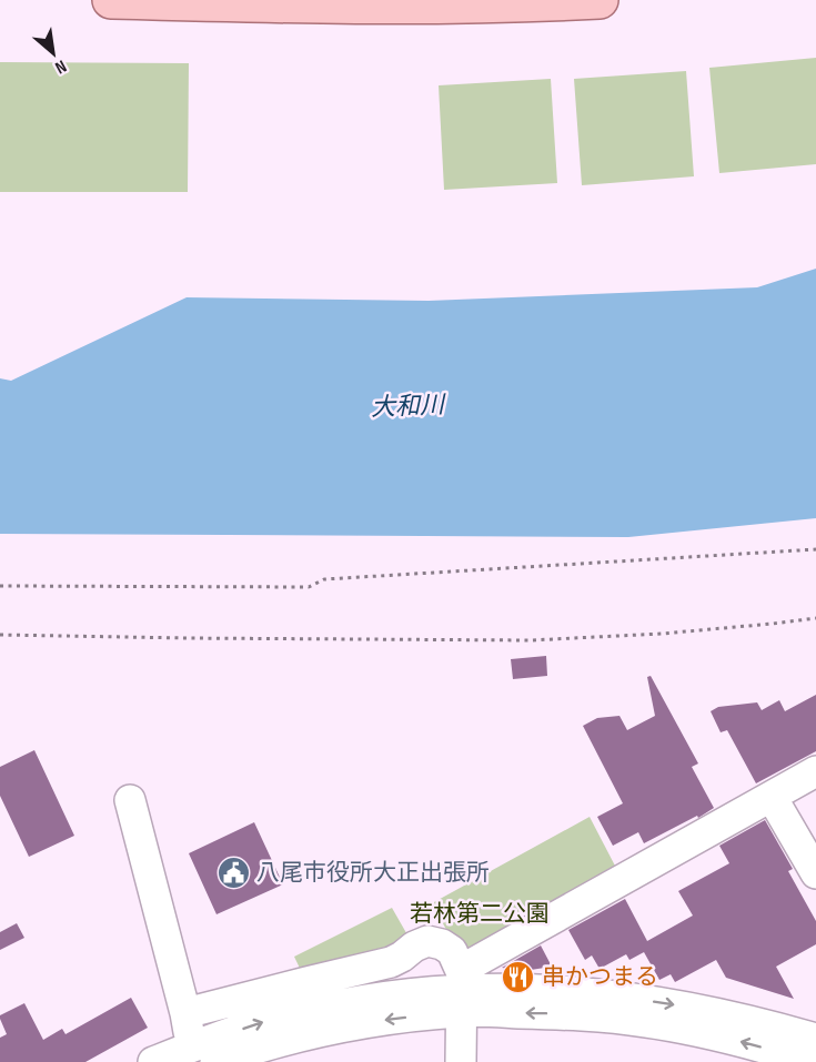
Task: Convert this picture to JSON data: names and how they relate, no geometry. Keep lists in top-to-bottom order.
{
  "water": ["大和川"],
  "parks": ["若林第二公園"],
  "places": {
    "public building": ["八尾市役所大正出張所"],
    "restaurant": ["串かつまる"]
  },
  "north": "bottom right"
}
